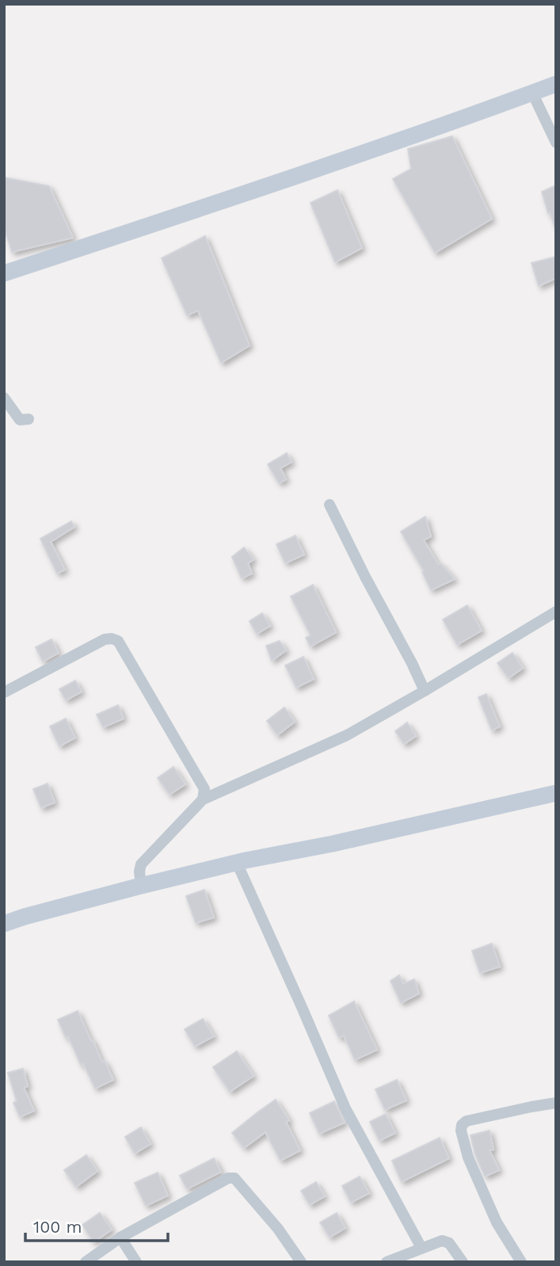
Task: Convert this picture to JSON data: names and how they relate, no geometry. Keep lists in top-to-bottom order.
{
  "scale_bar": "100 m"
}
